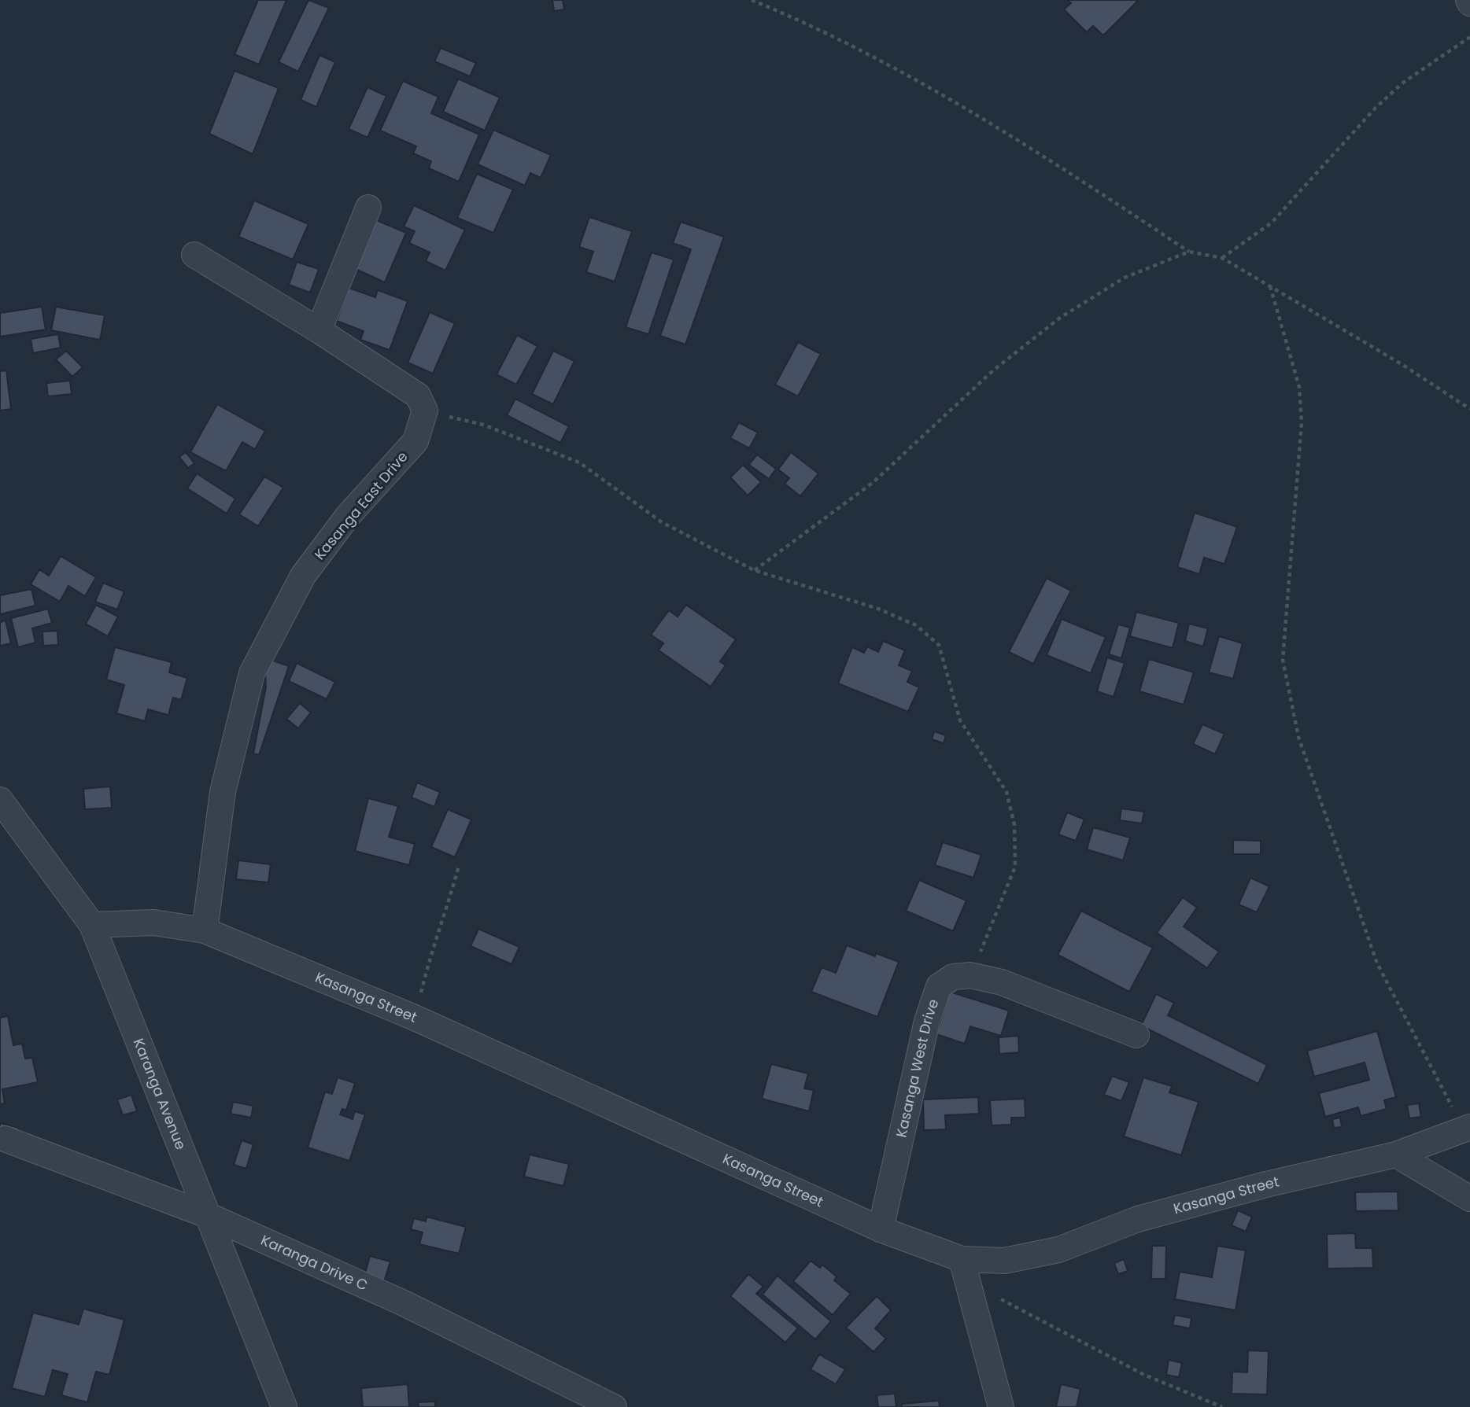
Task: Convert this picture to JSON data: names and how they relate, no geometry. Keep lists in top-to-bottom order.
{
  "streets": {
    "street": [
      "Kasanga East Drive",
      "Kasanga Street",
      "Kasanga West Drive",
      "Karanga Avenue",
      "Karanga Drive C"
    ]
  },
  "crossings": [
    ["Kasanga East Drive", "Kasanga Street"],
    ["Kasanga Street", "Kasanga West Drive"],
    ["Kasanga Street", "Karanga Avenue"],
    ["Karanga Avenue", "Karanga Drive C"]
  ]
}
